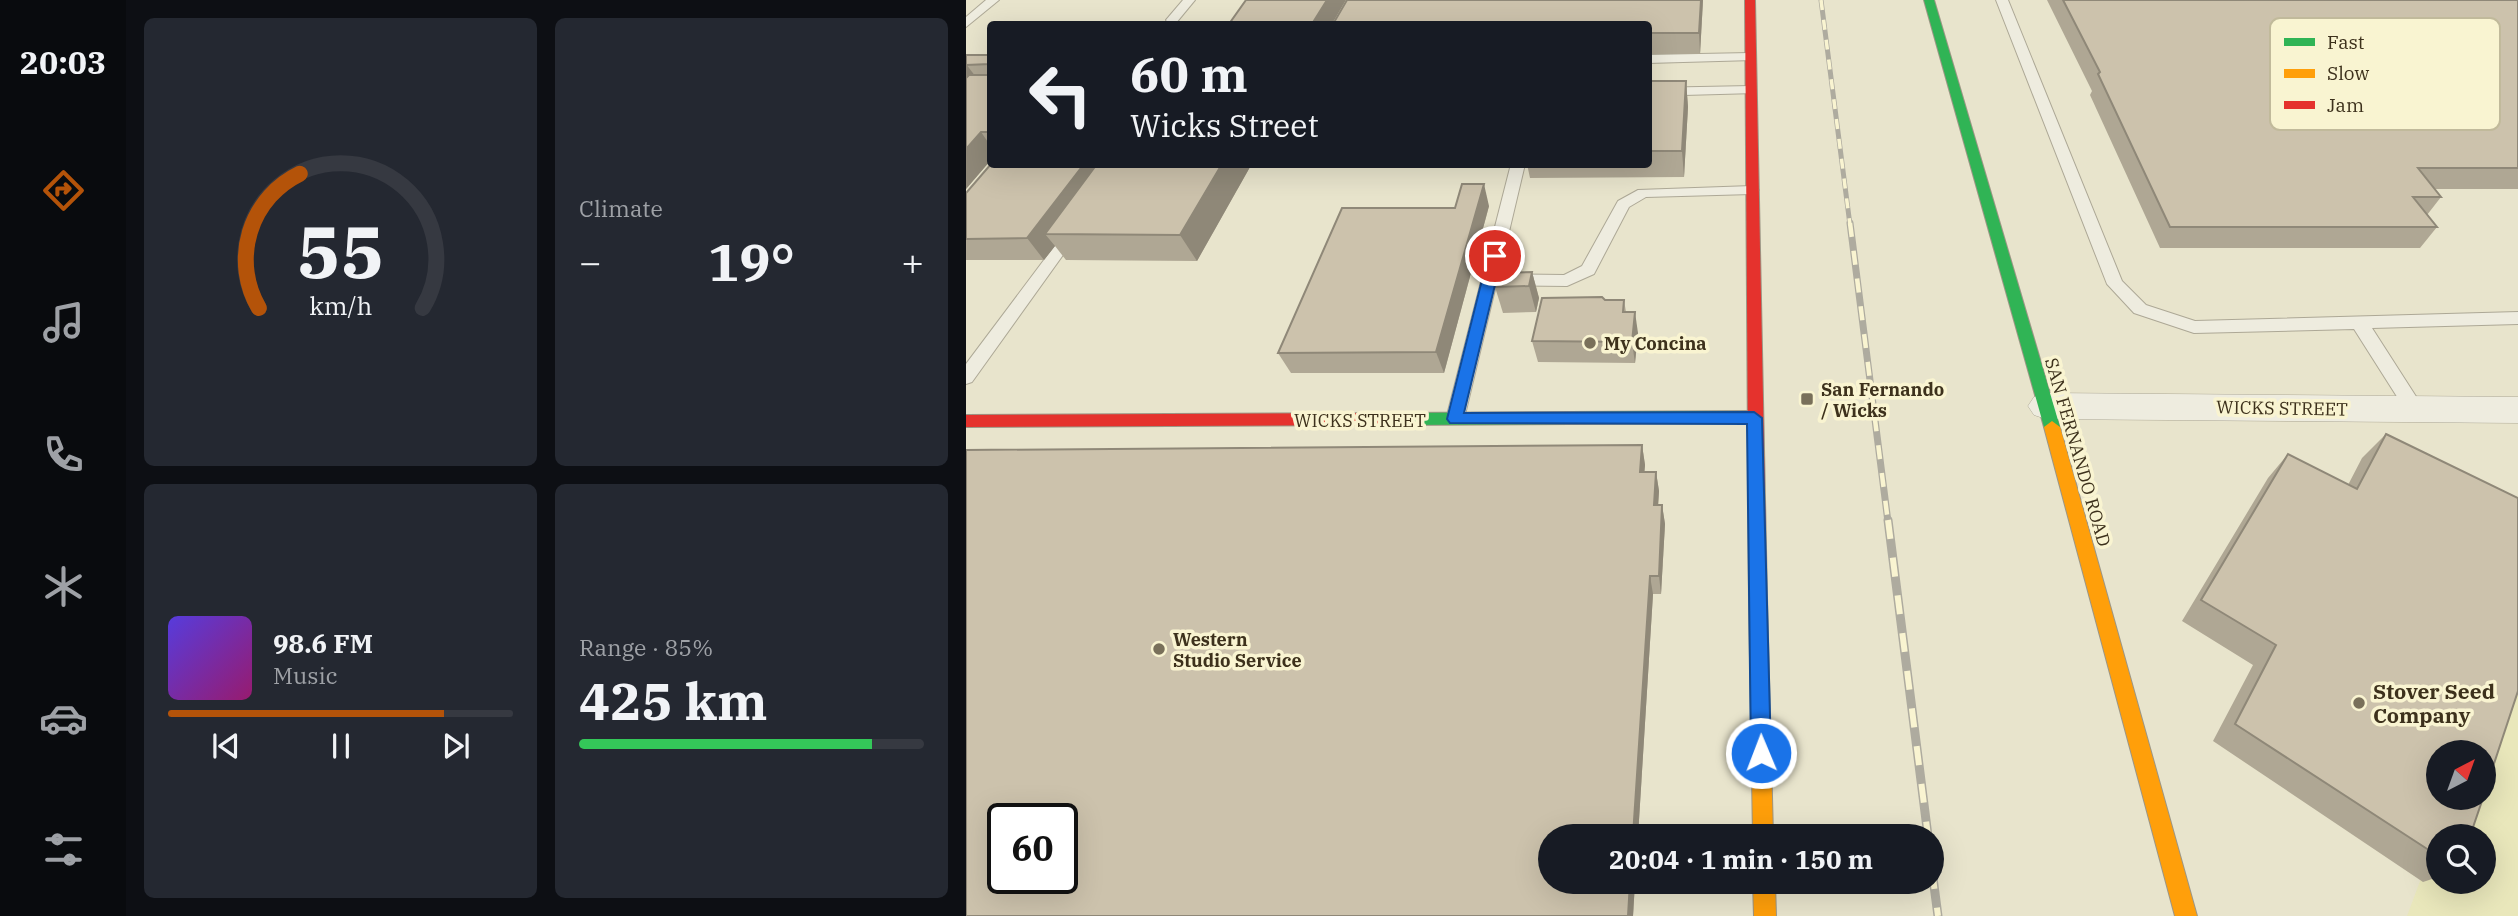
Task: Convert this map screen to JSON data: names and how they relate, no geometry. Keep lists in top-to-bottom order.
{
  "streets": {
    "street": ["WICKS STREET", "SAN FERNANDO ROAD"]
  },
  "crossings": [
    ["WICKS STREET", "SAN FERNANDO ROAD"]
  ],
  "places": {
    "other": ["My Concina", "Western Studio Service", "Stover Seed Company"],
    "transit": ["San Fernando / Wicks"]
  },
  "legend": ["Fast", "Slow", "Jam"],
  "north": "top right",
  "page": {
    "tabs": "20:03",
    "tile": [
      "Climate",
      ["Range · 85%", "425 km"]
    ],
    "turn": ["60 m", "Wicks Street"],
    "heat": ["−", "19°", "+"],
    "song": ["98.6 FM", "Music"],
    "limit": "60",
    "trip": "20:04 · 1 min · 150 m",
    "gauge": ["55", "km/h"]
  }
}
